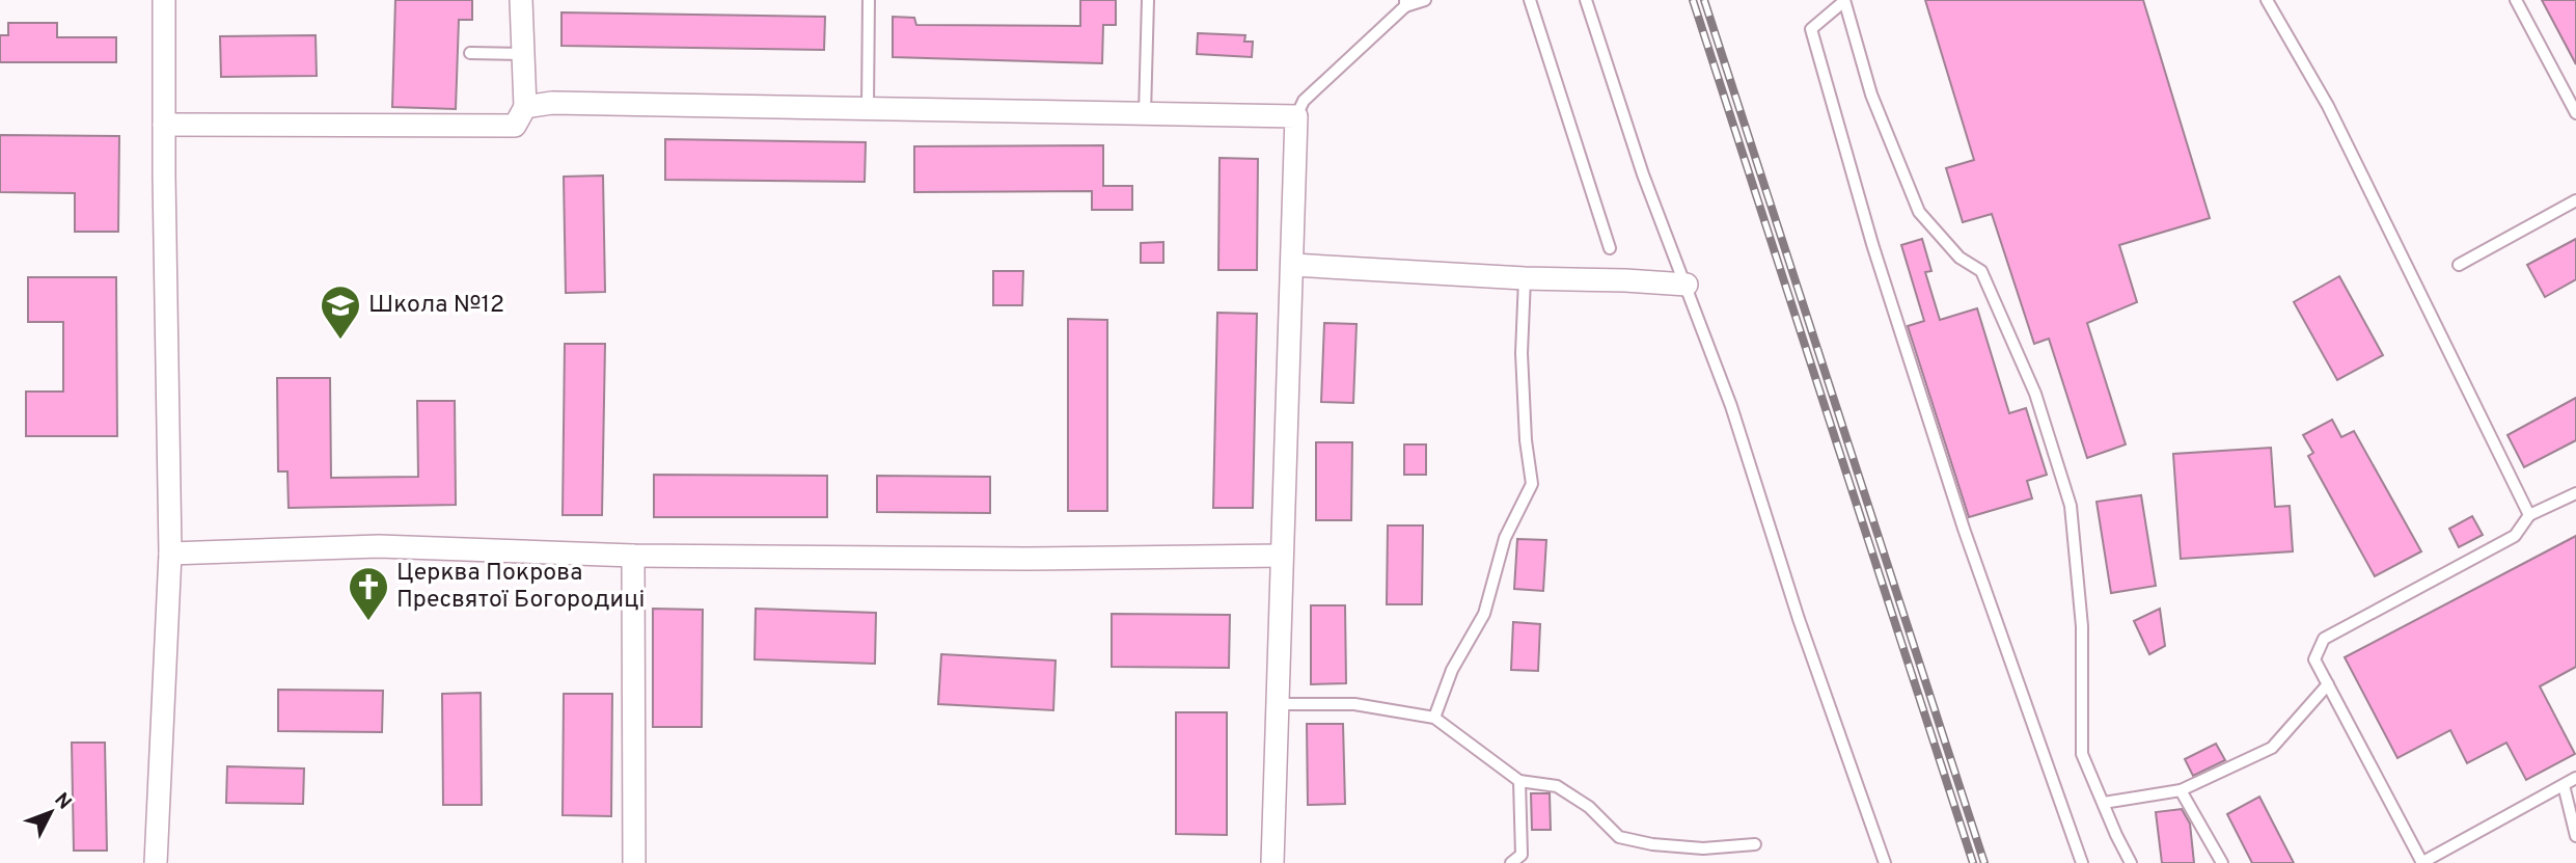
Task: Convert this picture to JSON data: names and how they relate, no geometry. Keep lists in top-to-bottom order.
{
  "places": {
    "school or university": ["Школа №12"],
    "church": ["Церква Покрова Пресвятої Богородиці"]
  },
  "north": "top right"
}
